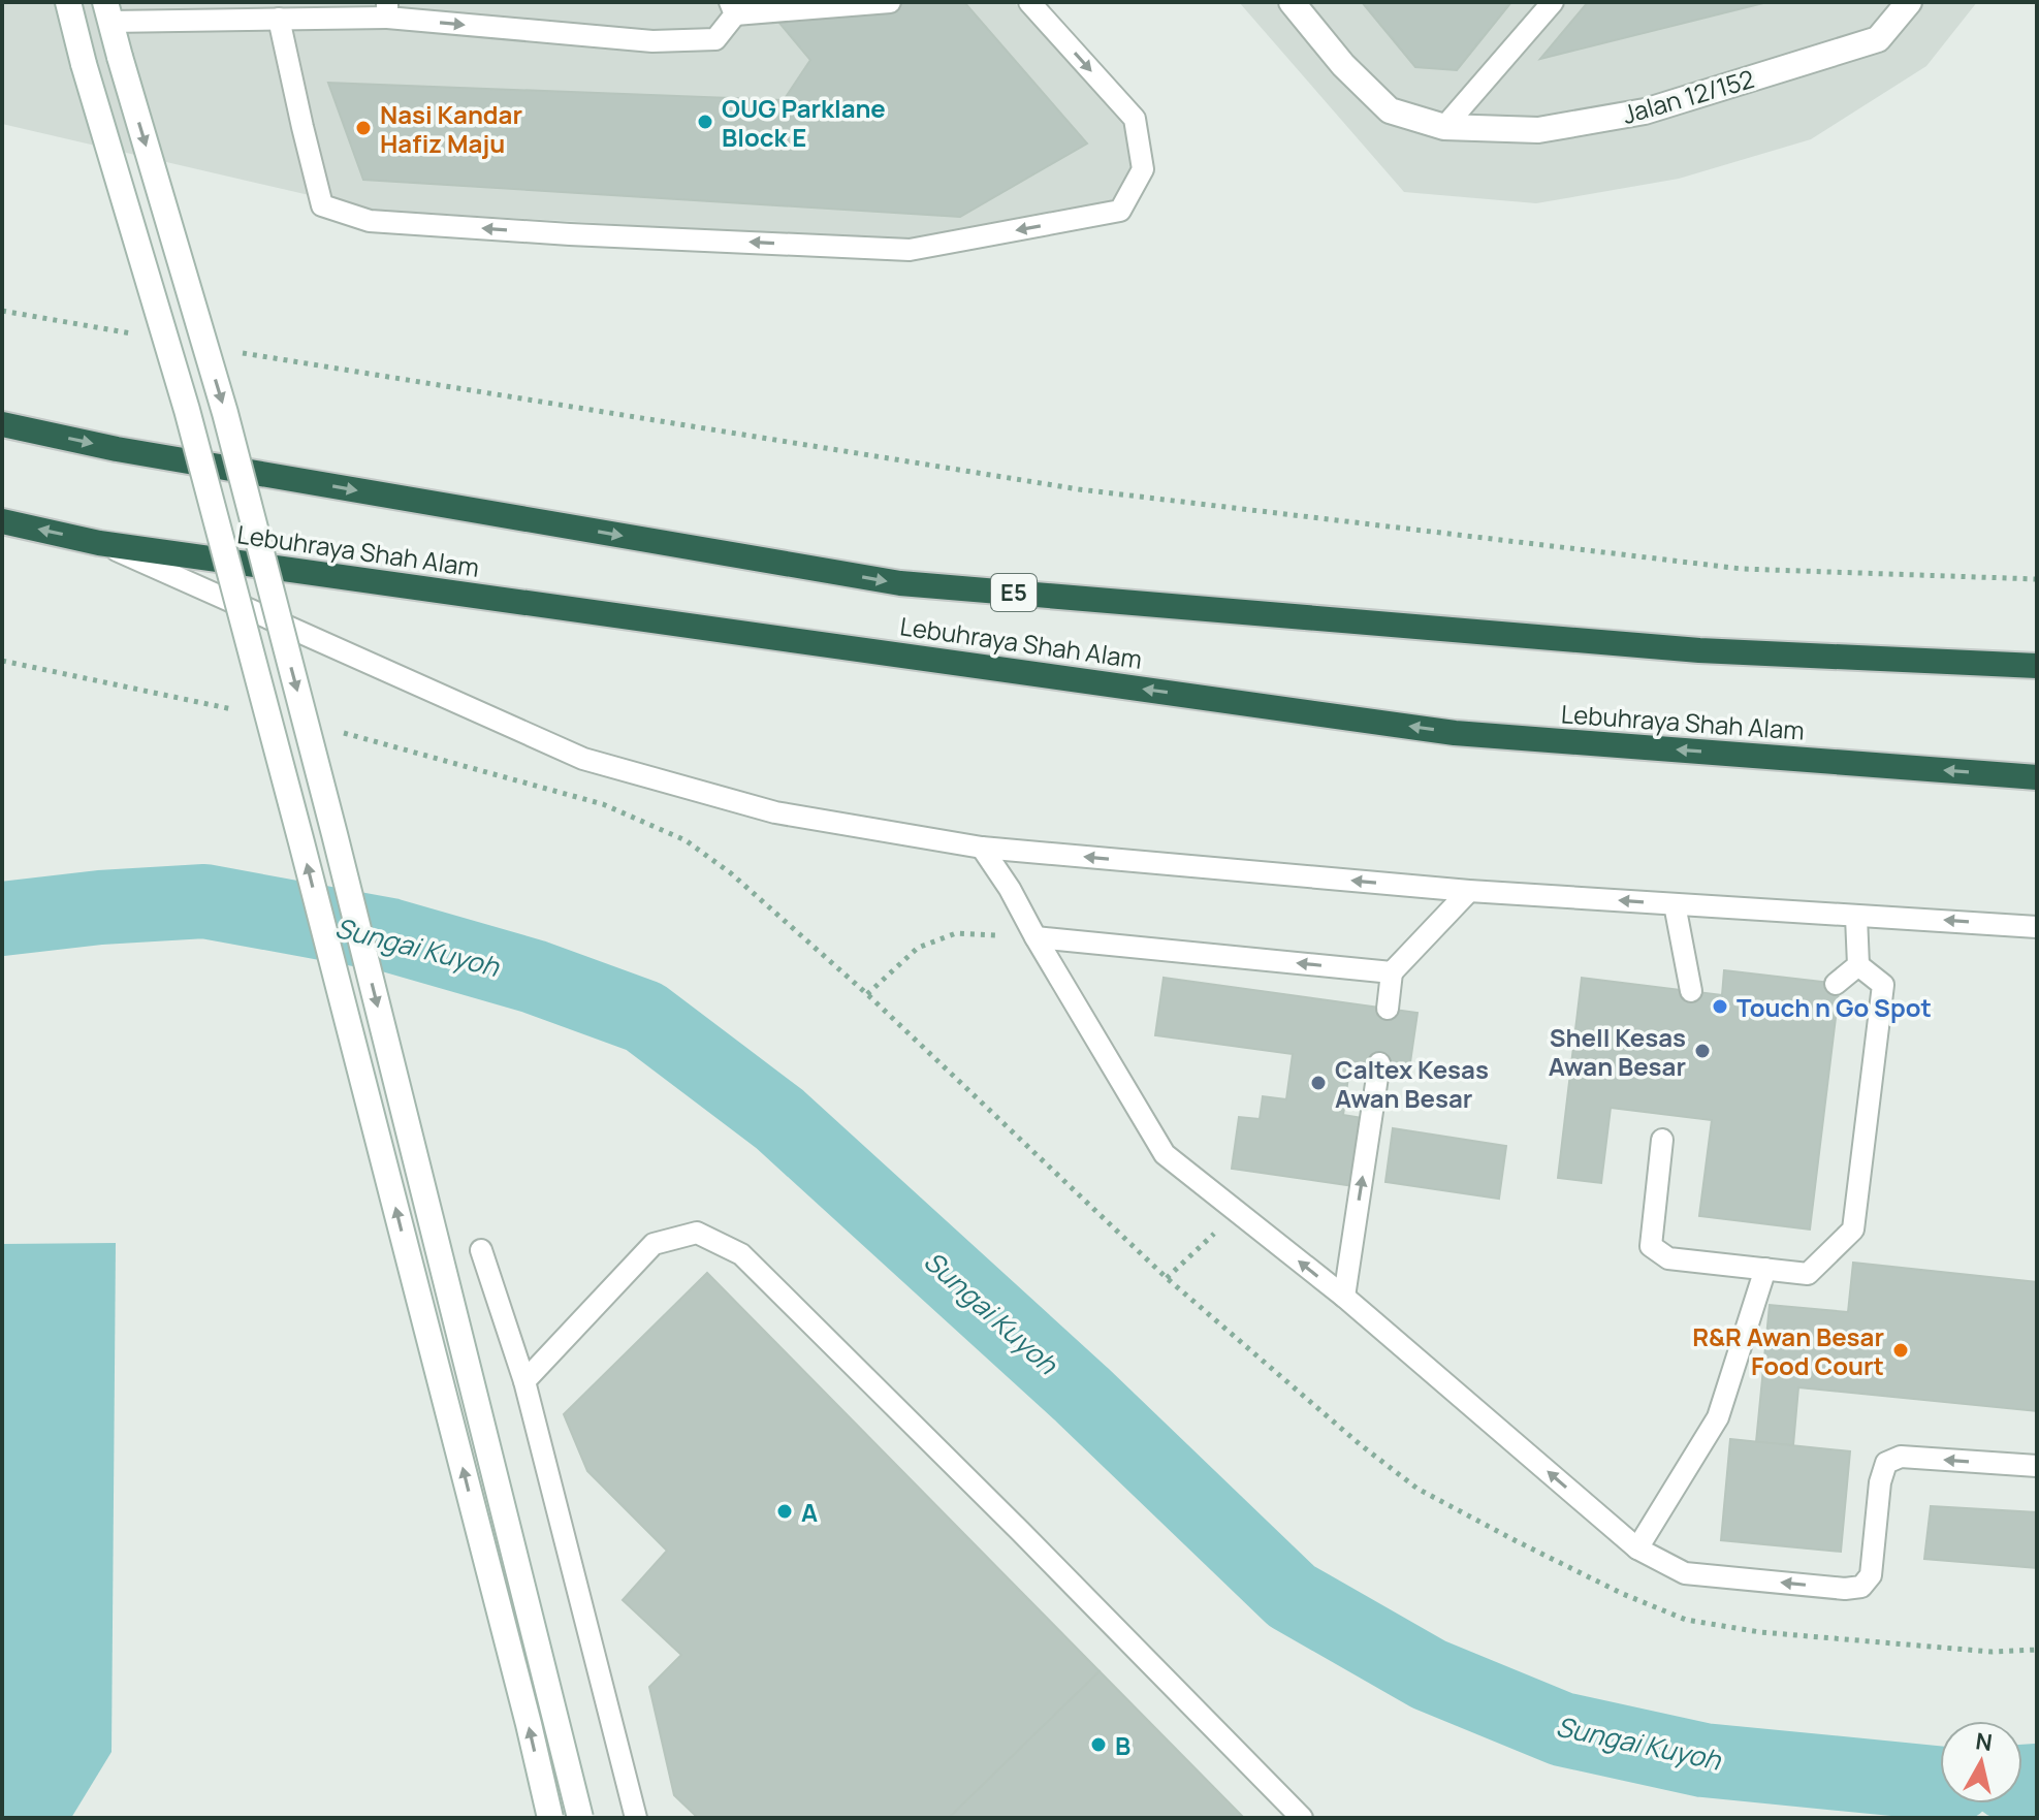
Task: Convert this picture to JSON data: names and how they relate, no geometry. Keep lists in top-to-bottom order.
{
  "streets": {
    "highway": ["Lebuhraya Shah Alam", "E5"],
    "street": ["Jalan 12/152"]
  },
  "water": ["Sungai Kuyoh"],
  "places": [
    "OUG Parklane Block E",
    "Nasi Kandar Hafiz Maju",
    "Touch n Go Spot",
    "Shell Kesas Awan Besar",
    "Caltex Kesas Awan Besar",
    "R&R Awan Besar Food Court",
    "A",
    "B"
  ],
  "north": "top"
}
